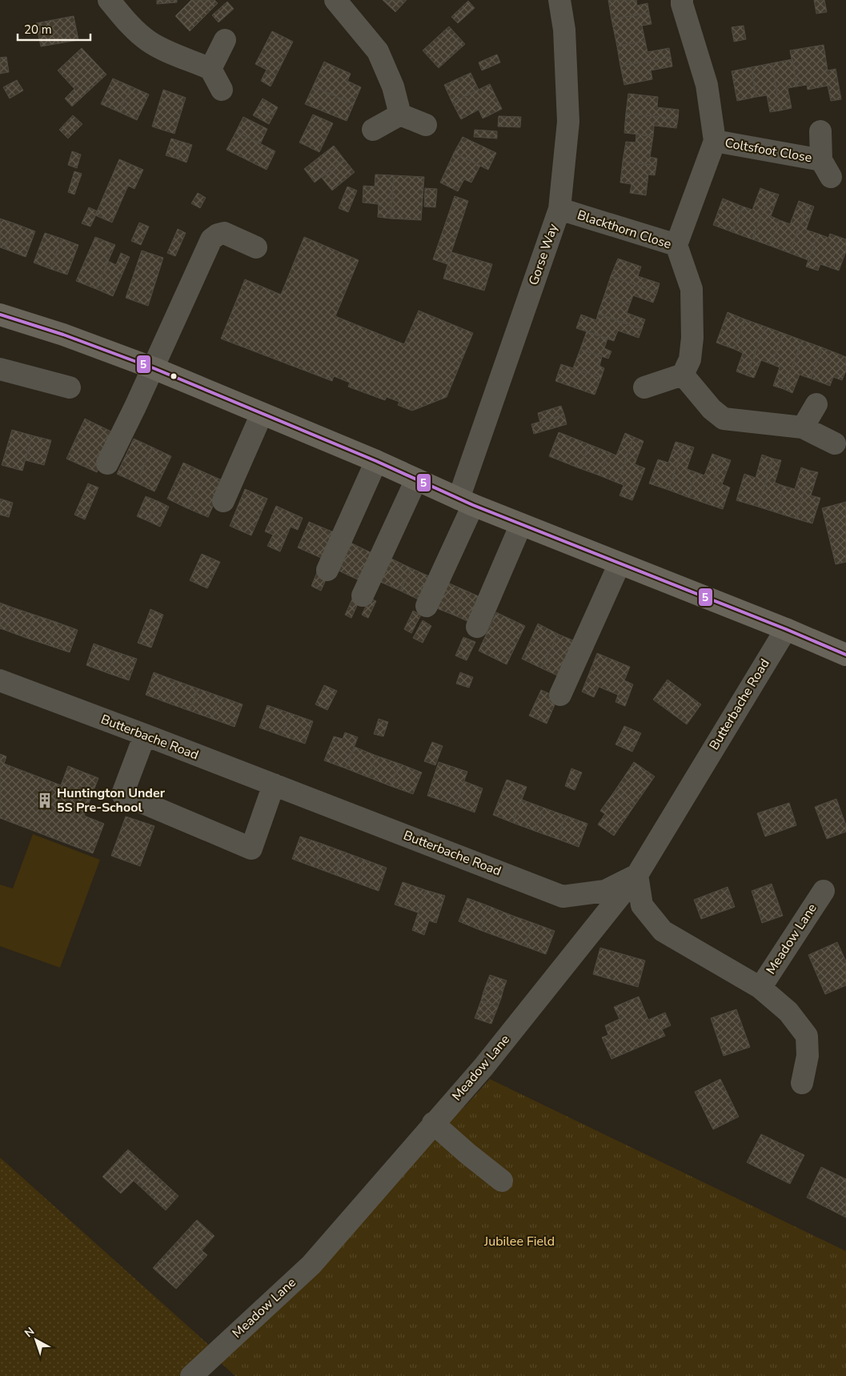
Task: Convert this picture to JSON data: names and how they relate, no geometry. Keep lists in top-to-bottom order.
{
  "streets": {
    "street": [
      "Coltsfoot Close",
      "Blackthorn Close",
      "Gorse Way",
      "Butterbache Road",
      "Meadow Lane"
    ]
  },
  "crossings": [
    ["Blackthorn Close", "Gorse Way"],
    ["Butterbache Road", "Meadow Lane"]
  ],
  "parks": ["Jubilee Field"],
  "places": {
    "building": ["Huntington Under 5S Pre-School"]
  },
  "lines": ["transit line 5"],
  "scale_bar": "20 m",
  "north": "top left"
}
